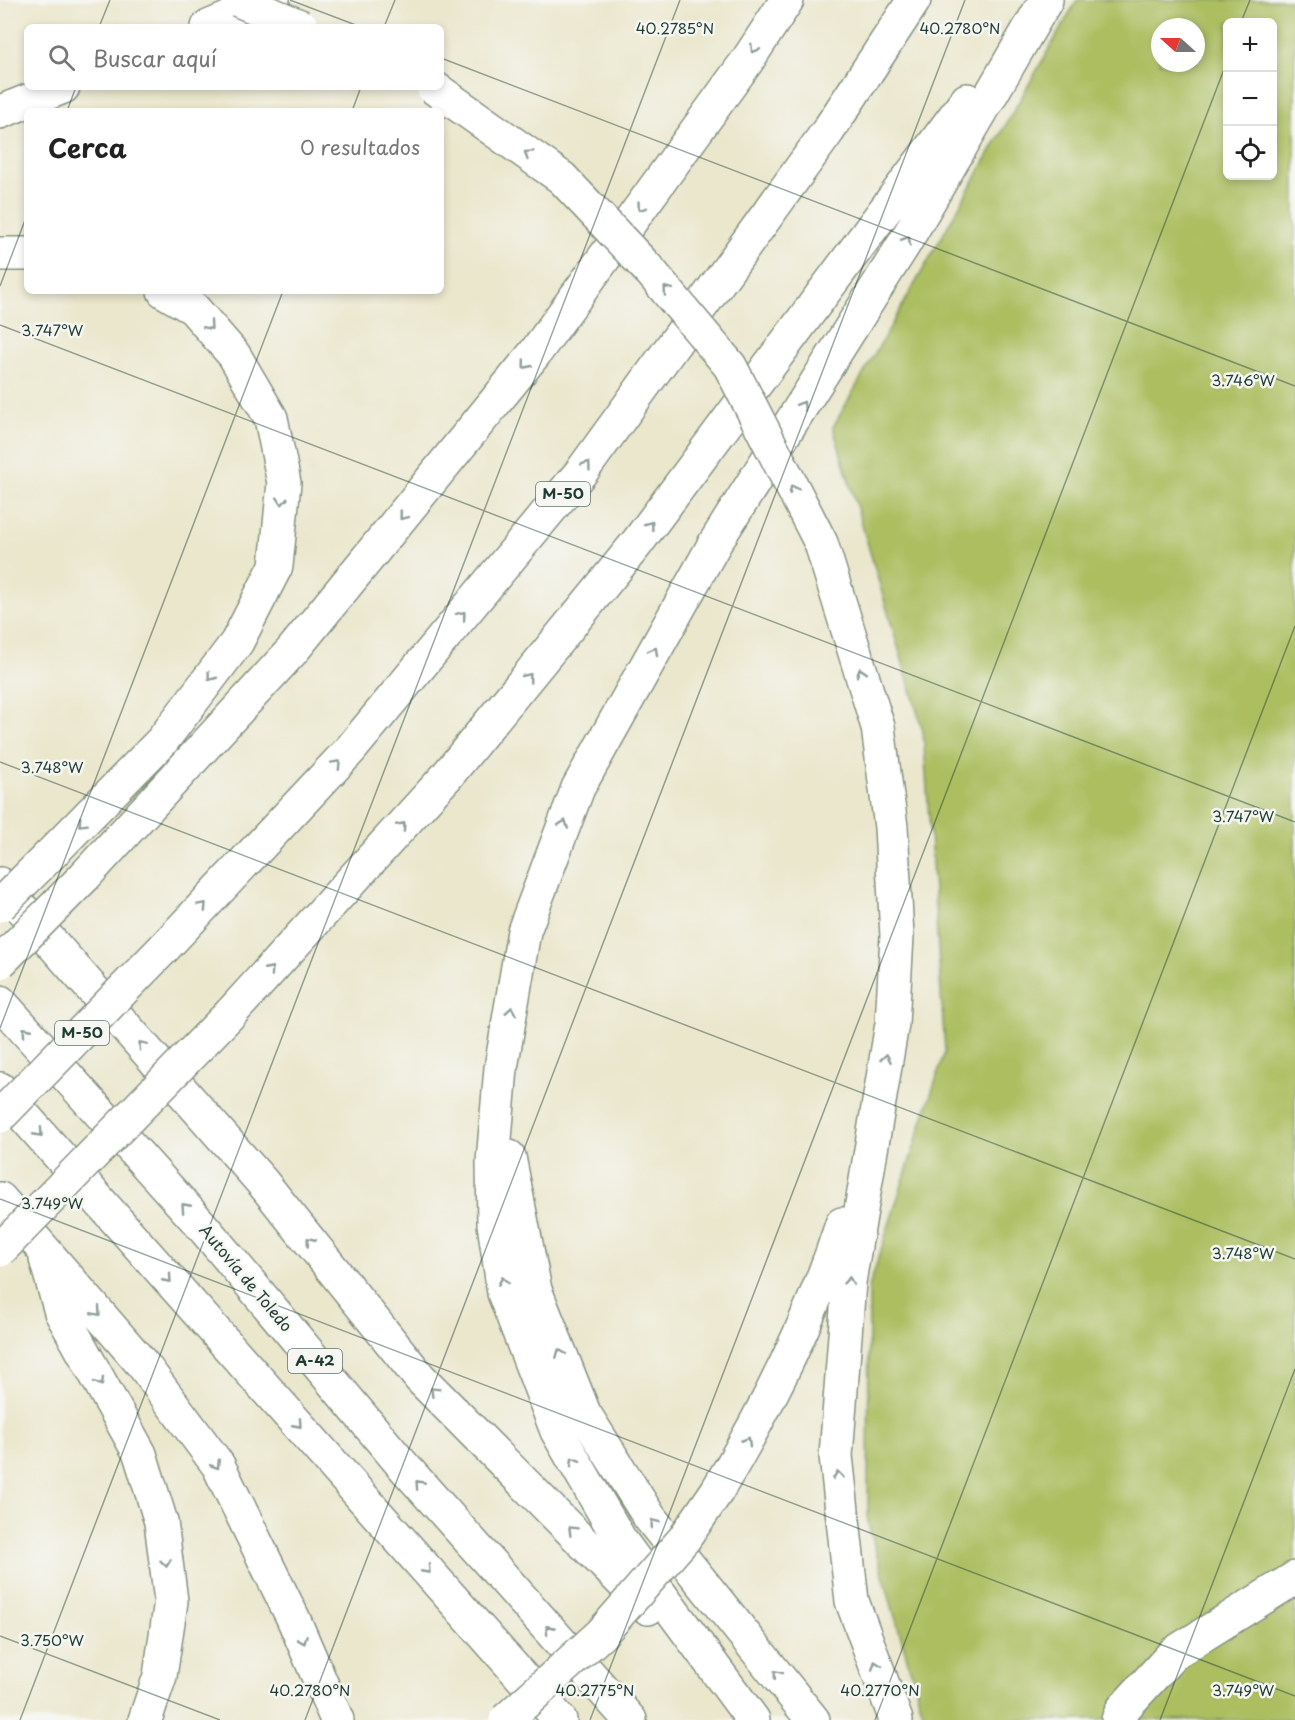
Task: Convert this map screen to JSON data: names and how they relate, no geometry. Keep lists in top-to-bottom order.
{
  "streets": {
    "main road": ["M-50", "Autovía de Toledo", "A-42"]
  },
  "north": "left",
  "page": {
    "map_buttons": ["+", "−"],
    "search": "Buscar aquí",
    "heading": ["Cerca", "0 resultados"]
  },
  "coordinates": [
    "40.2785°N",
    "40.2780°N",
    "3.747°W",
    "3.746°W",
    "3.748°W",
    "3.749°W",
    "3.750°W",
    "40.2775°N",
    "40.2770°N"
  ]
}
